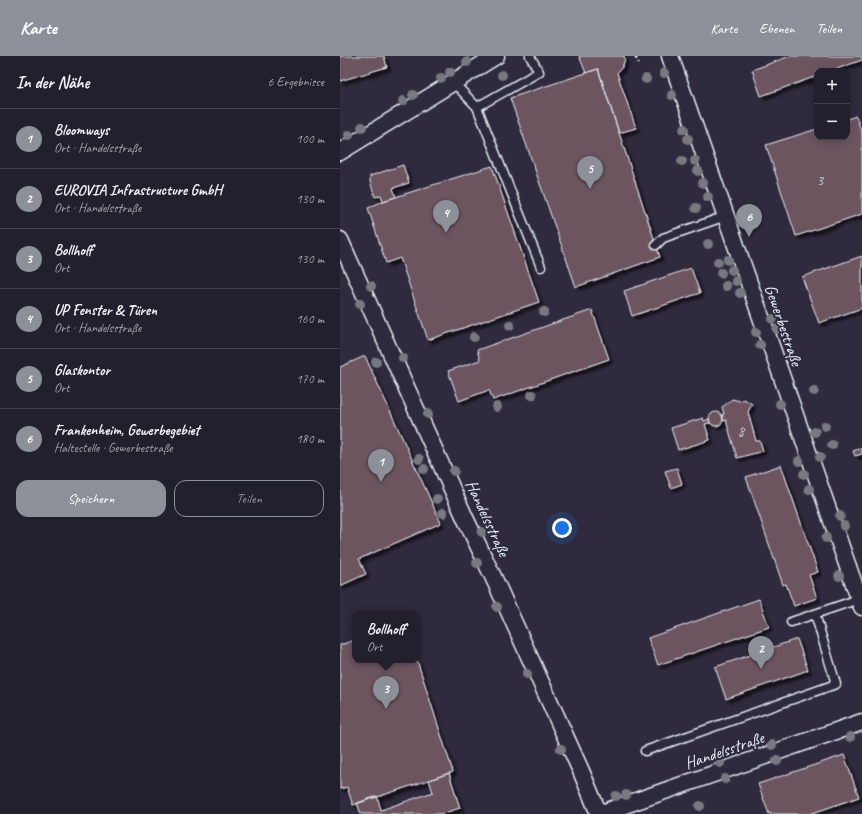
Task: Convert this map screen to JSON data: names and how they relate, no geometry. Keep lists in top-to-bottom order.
{
  "streets": {
    "street": ["Gewerbestraße", "Handelsstraße"]
  },
  "house_numbers": ["3", "8"],
  "page": {
    "header": "Karte",
    "nav": ["Karte", "Ebenen", "Teilen"],
    "heading": ["In der Nähe", "6 Ergebnisse"],
    "map_buttons": ["+", "−"],
    "list": [
      {
        "mark": "1",
        "name": "Bloomways",
        "note": "Ort · Handelsstraße",
        "value": "100 m"
      },
      {
        "mark": "2",
        "name": "EUROVIA Infrastructure GmbH",
        "note": "Ort · Handelsstraße",
        "value": "130 m"
      },
      {
        "mark": "3",
        "name": "Bollhoff",
        "note": "Ort",
        "value": "130 m"
      },
      {
        "mark": "4",
        "name": "UP Fenster & Türen",
        "note": "Ort · Handelsstraße",
        "value": "160 m"
      },
      {
        "mark": "5",
        "name": "Glaskontor",
        "note": "Ort",
        "value": "170 m"
      },
      {
        "mark": "6",
        "name": "Frankenheim, Gewerbegebiet",
        "note": "Haltestelle · Gewerbestraße",
        "value": "180 m"
      }
    ],
    "pins": [
      "5",
      "4",
      "6",
      "1",
      "2",
      "3"
    ],
    "buttons": ["Speichern", "Teilen"],
    "popup": ["Bollhoff", "Ort"]
  }
}
